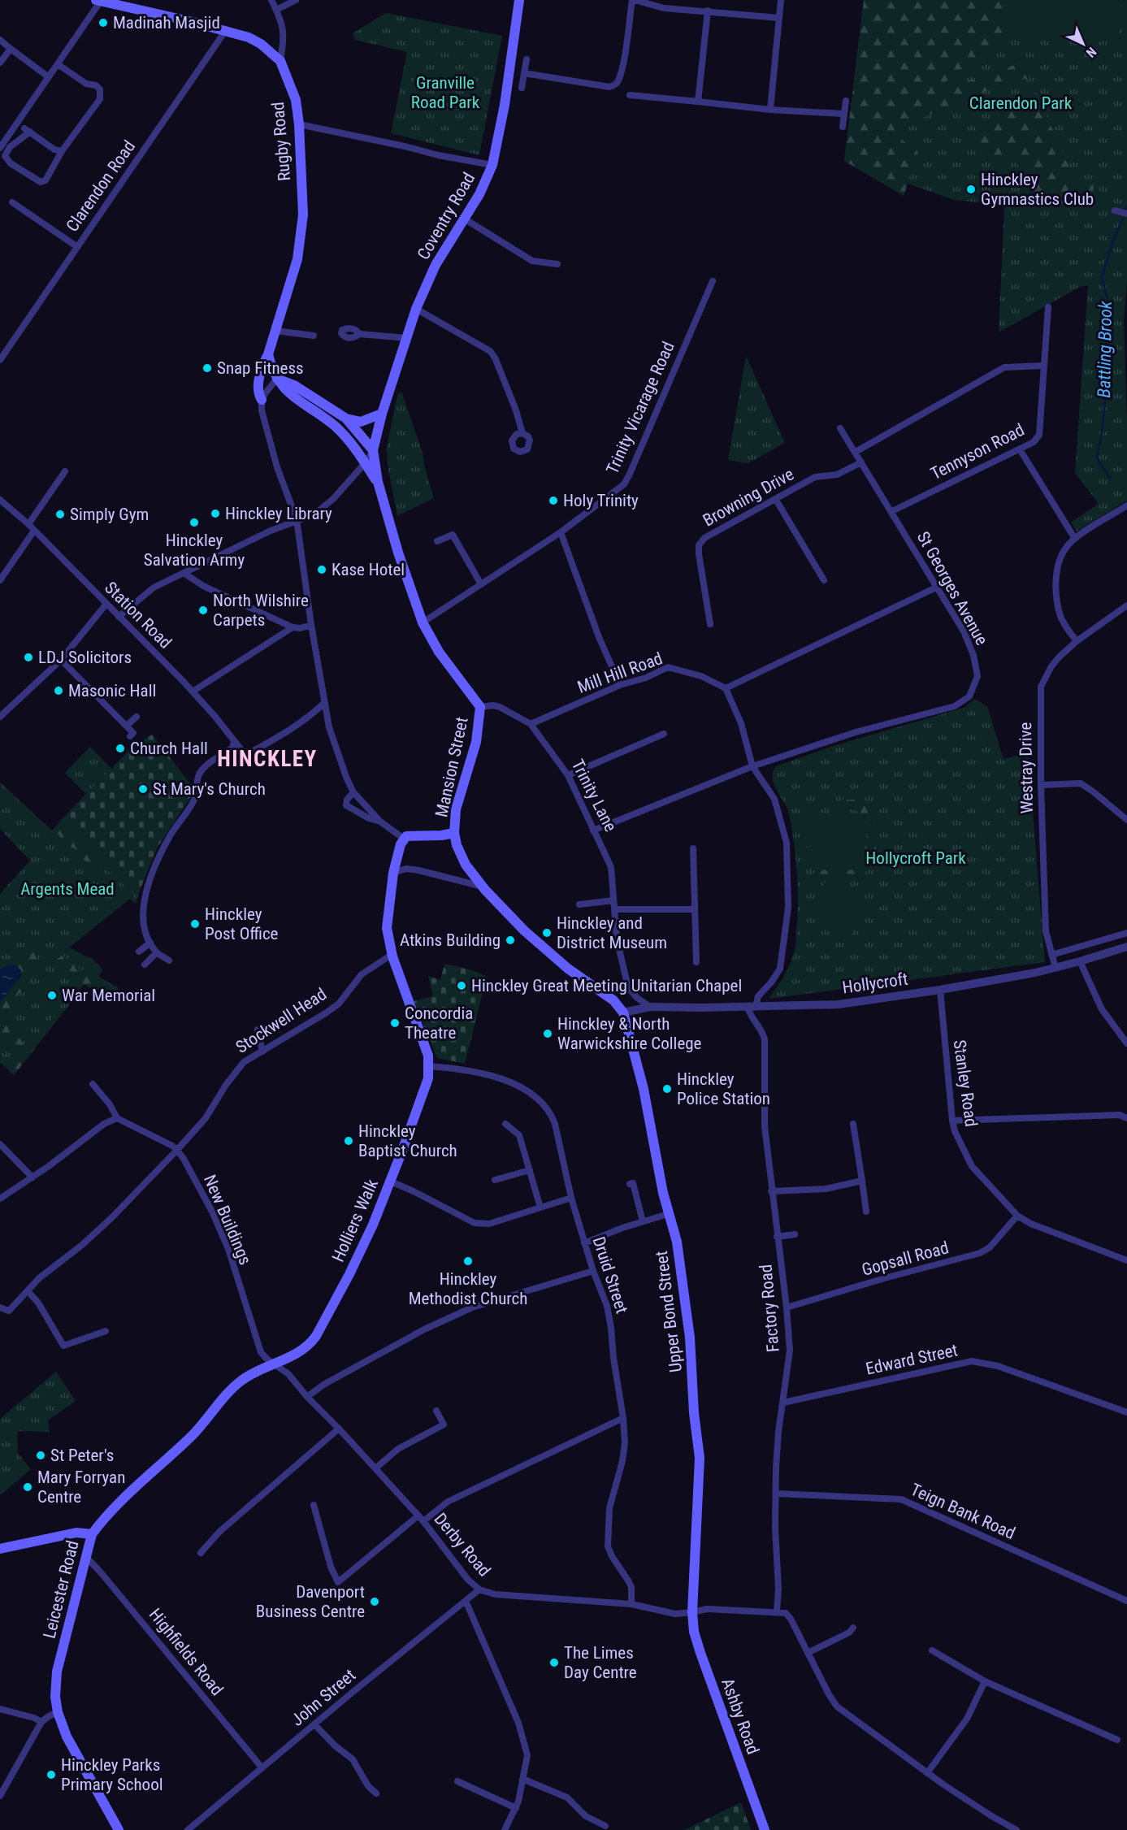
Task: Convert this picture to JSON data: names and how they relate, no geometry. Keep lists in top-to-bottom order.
{
  "streets": {
    "main road": [
      "Rugby Road",
      "Coventry Road",
      "Mansion Street",
      "Holliers Walk",
      "Upper Bond Street",
      "Leicester Road",
      "Ashby Road"
    ],
    "street": [
      "Clarendon Road",
      "Trinity Vicarage Road",
      "Tennyson Road",
      "Browning Drive",
      "St Georges Avenue",
      "Station Road",
      "Mill Hill Road",
      "Westray Drive",
      "Trinity Lane",
      "Hollycroft",
      "Stockwell Head",
      "Stanley Road",
      "New Buildings",
      "Gopsall Road",
      "Druid Street",
      "Factory Road",
      "Edward Street",
      "Teign Bank Road",
      "Derby Road",
      "Highfields Road",
      "John Street"
    ]
  },
  "crossings": [
    ["Rugby Road", "Clarendon Road"],
    ["Rugby Road", "Coventry Road"],
    ["Rugby Road", "Station Road"],
    ["Coventry Road", "Station Road"],
    ["Tennyson Road", "St Georges Avenue"],
    ["Browning Drive", "St Georges Avenue"],
    ["St Georges Avenue", "Trinity Lane"],
    ["Mill Hill Road", "Trinity Lane"],
    ["Mansion Street", "Trinity Lane"],
    ["Mansion Street", "Hollycroft"],
    ["Mansion Street", "Upper Bond Street"],
    ["Westray Drive", "Hollycroft"],
    ["Trinity Lane", "Hollycroft"],
    ["Hollycroft", "Stanley Road"],
    ["Hollycroft", "Factory Road"],
    ["Hollycroft", "Upper Bond Street"],
    ["Stockwell Head", "New Buildings"],
    ["Stanley Road", "Gopsall Road"],
    ["New Buildings", "Holliers Walk"],
    ["New Buildings", "Derby Road"],
    ["New Buildings", "Leicester Road"],
    ["Holliers Walk", "Druid Street"],
    ["Holliers Walk", "Derby Road"],
    ["Holliers Walk", "Leicester Road"],
    ["Gopsall Road", "Factory Road"],
    ["Druid Street", "Derby Road"],
    ["Factory Road", "Edward Street"],
    ["Factory Road", "Teign Bank Road"],
    ["Factory Road", "Derby Road"],
    ["Upper Bond Street", "Derby Road"],
    ["Upper Bond Street", "Ashby Road"],
    ["Derby Road", "Leicester Road"],
    ["Derby Road", "John Street"],
    ["Derby Road", "Ashby Road"],
    ["Leicester Road", "Highfields Road"],
    ["Highfields Road", "John Street"]
  ],
  "districts": ["HINCKLEY"],
  "water": ["Battling Brook"],
  "parks": [
    "Granville Road Park",
    "Clarendon Park",
    "Hollycroft Park",
    "Argents Mead"
  ],
  "places": [
    "Madinah Masjid",
    "Hinckley Gymnastics Club",
    "Snap Fitness",
    "Holy Trinity",
    "Hinckley Library",
    "Simply Gym",
    "Hinckley Salvation Army",
    "Kase Hotel",
    "North Wilshire Carpets",
    "LDJ Solicitors",
    "Masonic Hall",
    "Church Hall",
    "St Mary's Church",
    "Hinckley Post Office",
    "Hinckley and District Museum",
    "Atkins Building",
    "Hinckley Great Meeting Unitarian Chapel",
    "War Memorial",
    "Concordia Theatre",
    "Hinckley & North Warwickshire College",
    "Hinckley Police Station",
    "Hinckley Baptist Church",
    "Hinckley Methodist Church",
    "St Peter's",
    "Mary Forryan Centre",
    "Davenport Business Centre",
    "The Limes Day Centre",
    "Hinckley Parks Primary School"
  ],
  "north": "bottom right"
}
